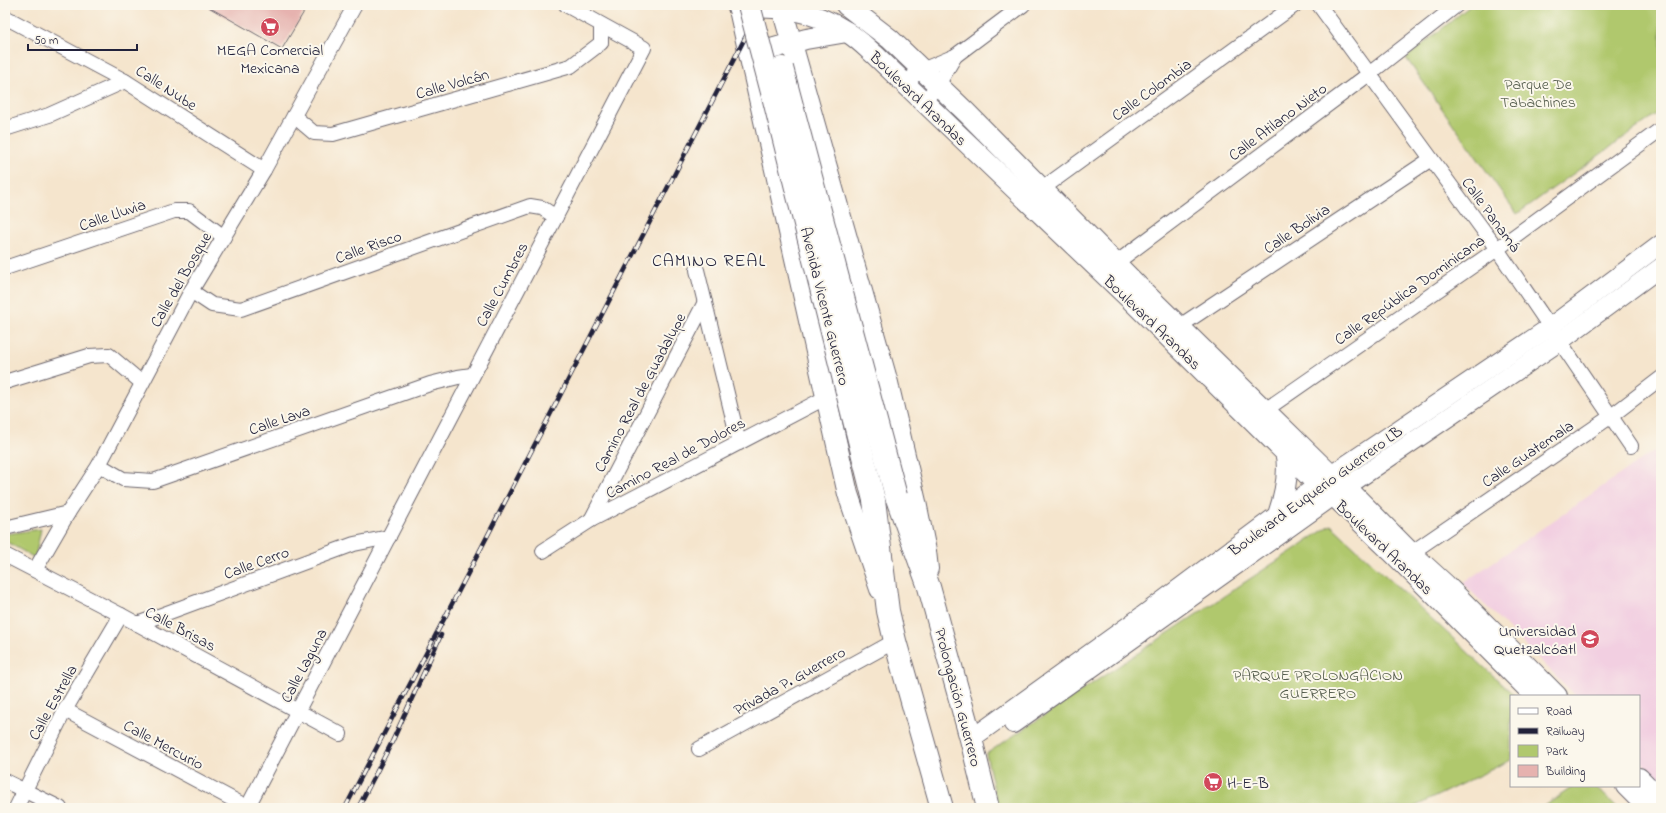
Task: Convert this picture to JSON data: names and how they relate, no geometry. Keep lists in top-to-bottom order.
{
  "streets": {
    "main road": ["Boulevard Arandas", "Avenida Vicente Guerrero", "Prolongación Guerrero"],
    "street": [
      "Calle Volcán",
      "Calle Nube",
      "Calle Colombia",
      "Calle Atilano Nieto",
      "Calle Lluvia",
      "Calle Panamá",
      "Calle Bolivia",
      "Calle Risco",
      "Calle del Bosque",
      "Calle Cumbres",
      "Calle República Dominicana",
      "Camino Real de Guadalupe",
      "Calle Lava",
      "Calle Guatemala",
      "Camino Real de Dolores",
      "Boulevard Euquerio Guerrero LB",
      "Calle Cerro",
      "Calle Brisas",
      "Calle Laguna",
      "Privada P. Guerrero",
      "Calle Estrella",
      "Calle Mercurio"
    ]
  },
  "crossings": [
    ["Calle Volcán", "Calle del Bosque"],
    ["Calle Volcán", "Calle Cumbres"],
    ["Calle Nube", "Calle del Bosque"],
    ["Calle Colombia", "Boulevard Arandas"],
    ["Boulevard Arandas", "Calle Atilano Nieto"],
    ["Boulevard Arandas", "Calle Bolivia"],
    ["Boulevard Arandas", "Calle República Dominicana"],
    ["Boulevard Arandas", "Avenida Vicente Guerrero"],
    ["Boulevard Arandas", "Calle Guatemala"],
    ["Boulevard Arandas", "Boulevard Euquerio Guerrero LB"],
    ["Calle Atilano Nieto", "Calle Panamá"],
    ["Calle Lluvia", "Calle del Bosque"],
    ["Calle Panamá", "Calle Bolivia"],
    ["Calle Panamá", "Calle República Dominicana"],
    ["Calle Panamá", "Calle Guatemala"],
    ["Calle Panamá", "Boulevard Euquerio Guerrero LB"],
    ["Calle Risco", "Calle del Bosque"],
    ["Calle Risco", "Calle Cumbres"],
    ["Calle del Bosque", "Calle Lava"],
    ["Calle del Bosque", "Calle Brisas"],
    ["Calle Cumbres", "Calle Lava"],
    ["Calle Cumbres", "Calle Cerro"],
    ["Calle Cumbres", "Calle Laguna"],
    ["Avenida Vicente Guerrero", "Prolongación Guerrero"],
    ["Camino Real de Guadalupe", "Camino Real de Dolores"],
    ["Boulevard Euquerio Guerrero LB", "Prolongación Guerrero"],
    ["Calle Cerro", "Calle Brisas"],
    ["Calle Cerro", "Calle Laguna"],
    ["Calle Brisas", "Calle Laguna"],
    ["Calle Brisas", "Calle Estrella"],
    ["Calle Laguna", "Calle Mercurio"],
    ["Calle Estrella", "Calle Mercurio"]
  ],
  "districts": ["CAMINO REAL"],
  "parks": ["Parque De Tabachines", "PARQUE PROLONGACION GUERRERO"],
  "places": {
    "supermarket": ["MEGA Comercial Mexicana", "H-E-B"],
    "school or university": ["Universidad Quetzalcóatl"]
  },
  "legend": [
    "Road",
    "Railway",
    "Park",
    "Building"
  ],
  "scale_bar": "50 m"
}
